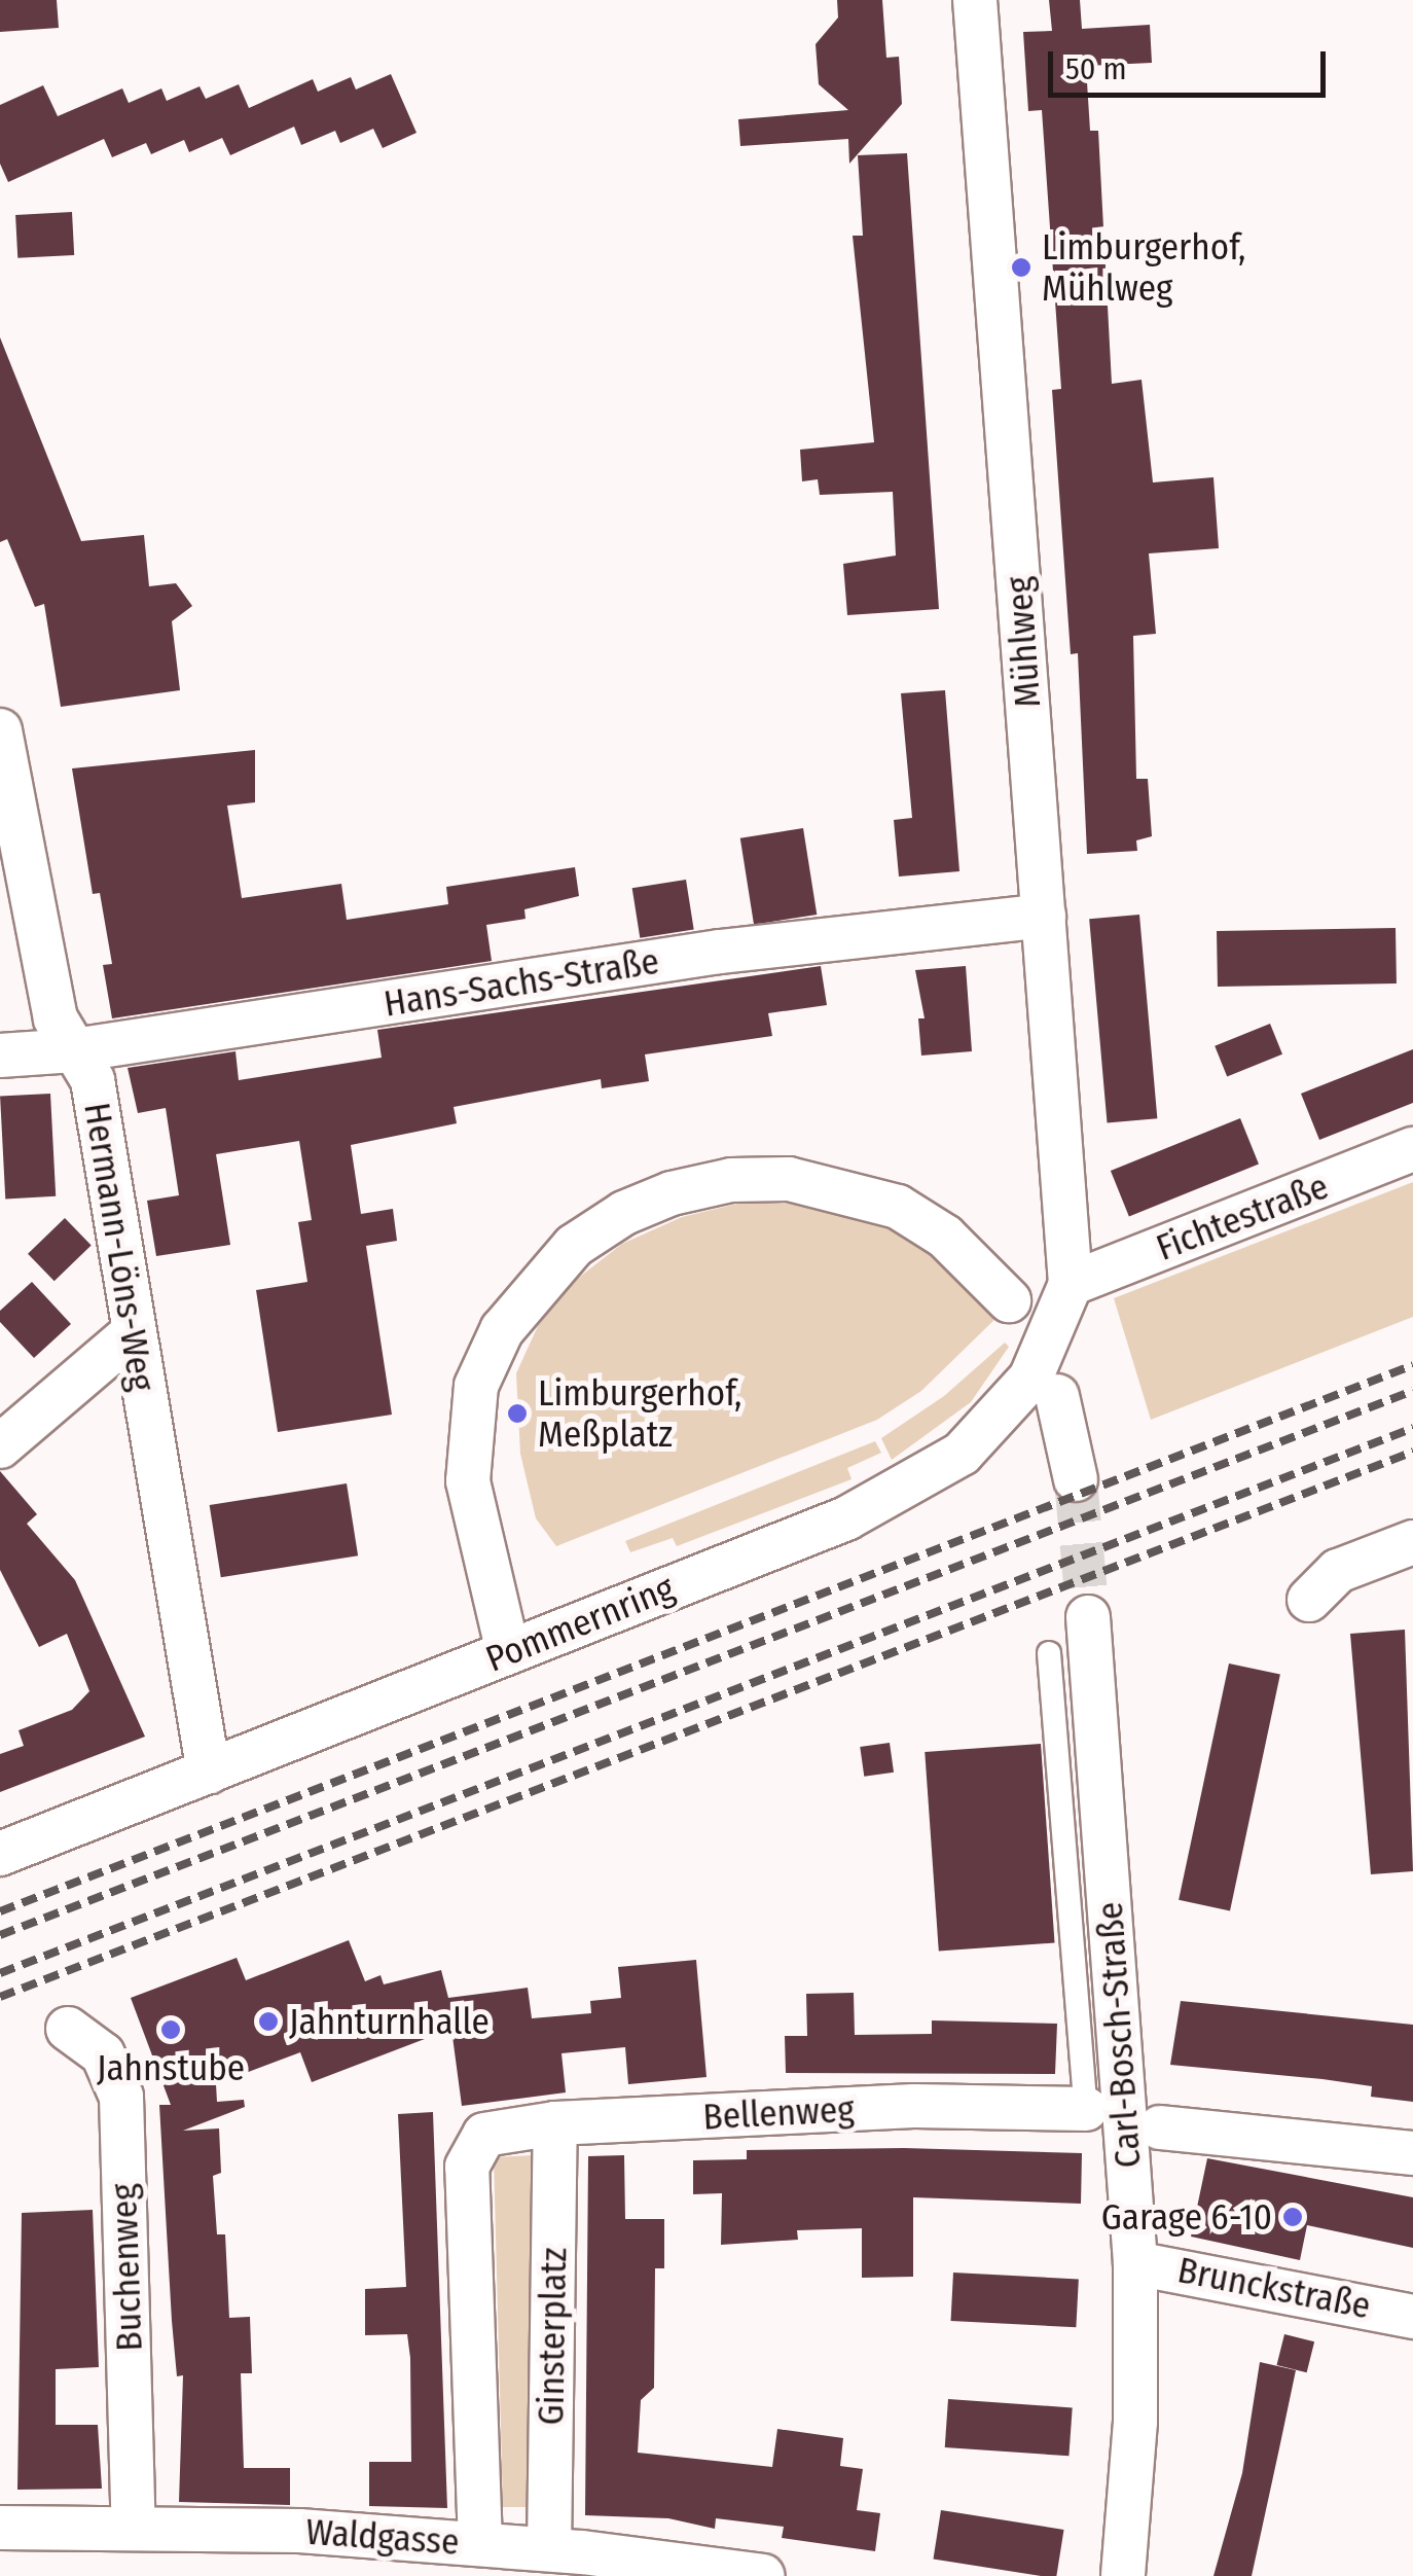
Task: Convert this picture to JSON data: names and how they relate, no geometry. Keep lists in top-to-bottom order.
{
  "streets": {
    "street": [
      "Mühlweg",
      "Hans-Sachs-Straße",
      "Fichtestraße",
      "Hermann-Löns-Weg",
      "Pommernring",
      "Carl-Bosch-Straße",
      "Bellenweg",
      "Buchenweg",
      "Brunckstraße",
      "Ginsterplatz",
      "Waldgasse"
    ]
  },
  "crossings": [
    ["Mühlweg", "Hans-Sachs-Straße"],
    ["Mühlweg", "Fichtestraße"],
    ["Mühlweg", "Pommernring"],
    ["Hans-Sachs-Straße", "Hermann-Löns-Weg"],
    ["Fichtestraße", "Pommernring"],
    ["Hermann-Löns-Weg", "Pommernring"],
    ["Carl-Bosch-Straße", "Bellenweg"],
    ["Carl-Bosch-Straße", "Brunckstraße"],
    ["Bellenweg", "Ginsterplatz"],
    ["Buchenweg", "Waldgasse"],
    ["Ginsterplatz", "Waldgasse"]
  ],
  "places": [
    "Limburgerhof, Mühlweg",
    "Limburgerhof, Meßplatz",
    "Jahnturnhalle",
    "Jahnstube",
    "Garage 6-10"
  ],
  "scale_bar": "50 m"
}
